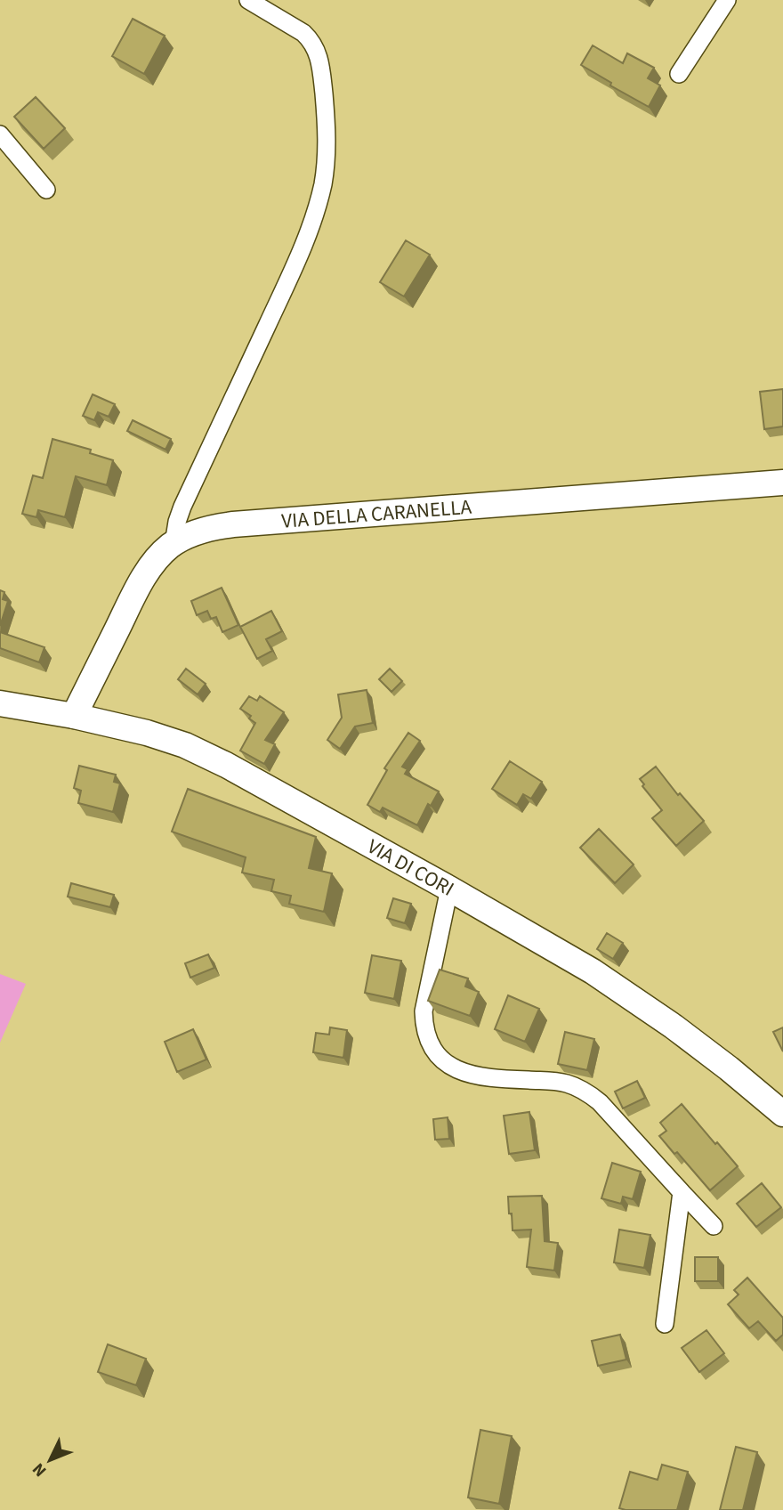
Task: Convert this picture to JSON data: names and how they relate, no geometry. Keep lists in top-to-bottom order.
{
  "streets": {
    "main road": ["VIA DELLA CARANELLA", "VIA DI CORI"]
  },
  "crossings": [
    ["VIA DELLA CARANELLA", "VIA DI CORI"]
  ],
  "north": "bottom left"
}
